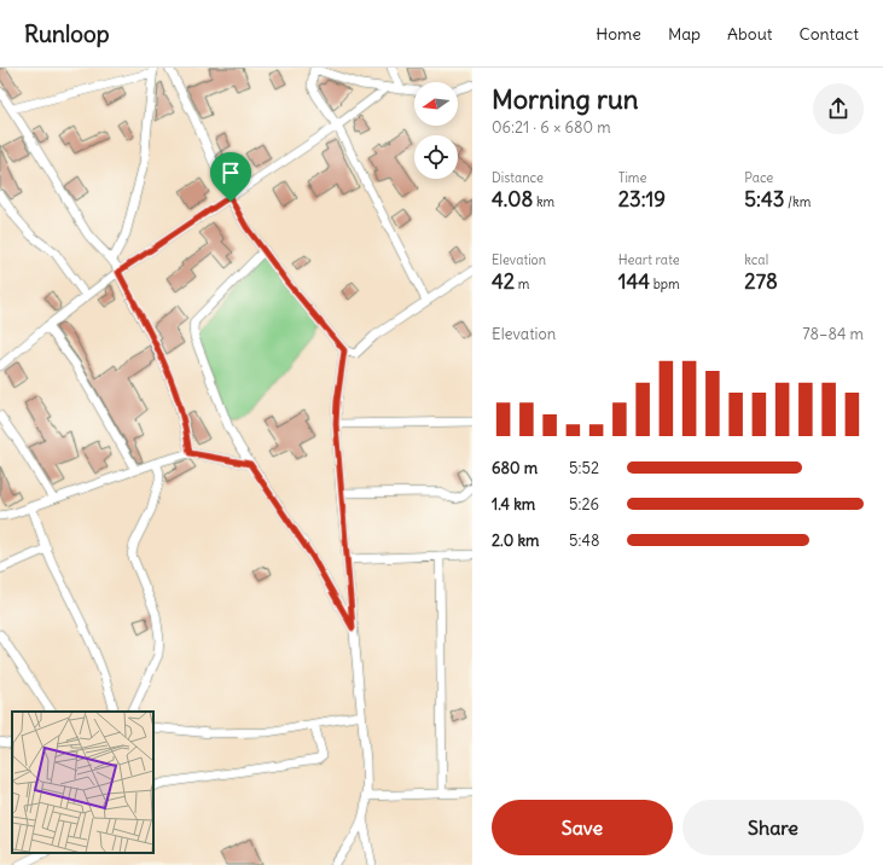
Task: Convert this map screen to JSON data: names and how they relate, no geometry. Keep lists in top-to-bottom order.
{
  "north": "left",
  "page": {
    "header": "Runloop",
    "nav": [
      "Home",
      "Map",
      "About",
      "Contact"
    ],
    "heading": ["Morning run", "06:21 · 6 × 680 m"],
    "stats": [
      ["Distance", "4.08 km"],
      ["Time", "23:19"],
      ["Pace", "5:43 /km"],
      ["Elevation", "42 m"],
      ["Heart rate", "144 bpm"],
      ["kcal", "278"]
    ],
    "chart": ["Elevation", "78–84 m"],
    "list": [
      {
        "name": "680 m",
        "note": "5:52"
      },
      {
        "name": "1.4 km",
        "note": "5:26"
      },
      {
        "name": "2.0 km",
        "note": "5:48"
      }
    ],
    "buttons": ["Save", "Share"]
  }
}
